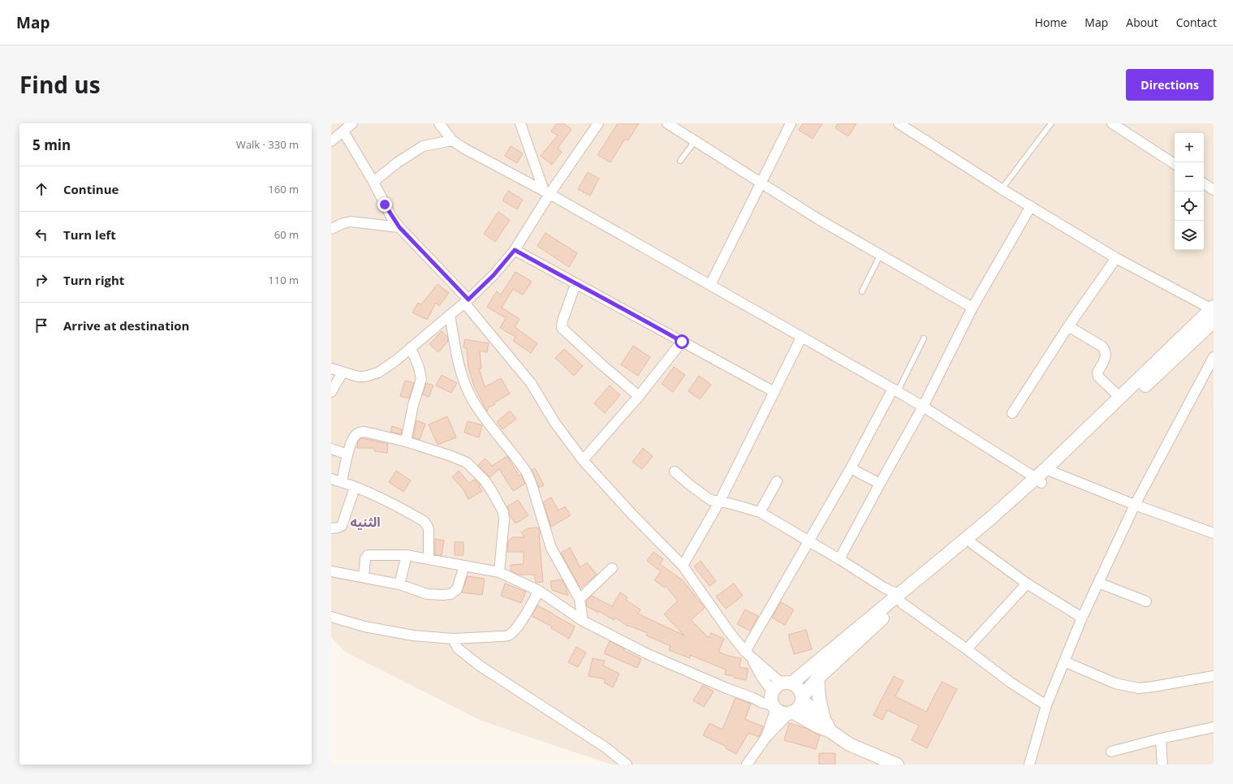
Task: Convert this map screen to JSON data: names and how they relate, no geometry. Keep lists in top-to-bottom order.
{
  "districts": ["الثنيه"],
  "page": {
    "header": "Map",
    "nav": [
      "Home",
      "Map",
      "About",
      "Contact"
    ],
    "title": "Find us",
    "buttons": "Directions",
    "heading": ["5 min", "Walk · 330 m"],
    "map_buttons": ["+", "−"],
    "list": [
      ["Continue", "160 m"],
      ["Turn left", "60 m"],
      ["Turn right", "110 m"],
      "Arrive at destination"
    ]
  }
}
